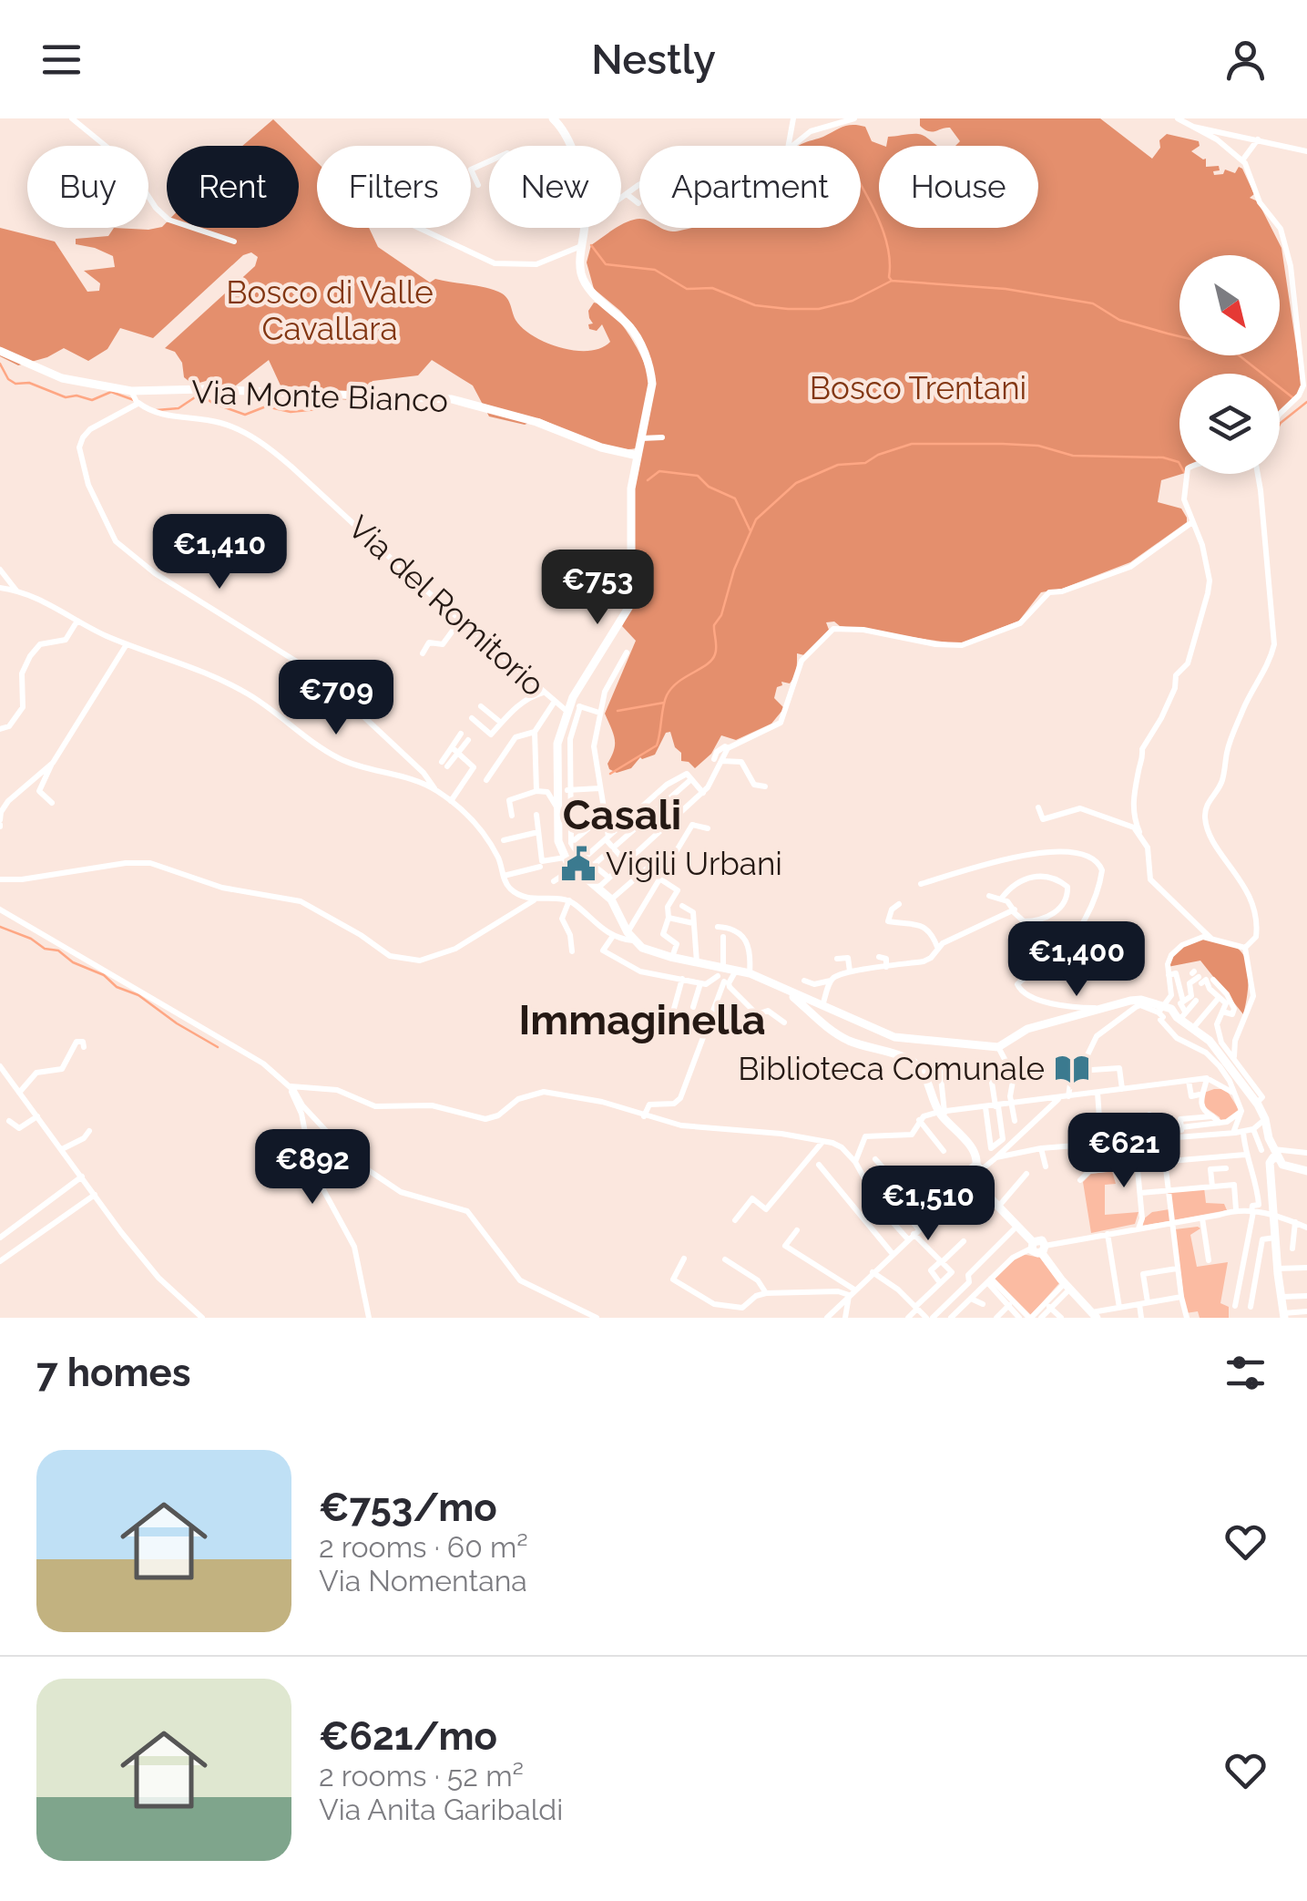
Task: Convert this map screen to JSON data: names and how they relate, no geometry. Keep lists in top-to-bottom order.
{
  "streets": {
    "main road": ["Via Monte Bianco"],
    "street": ["Via del Romitorio"]
  },
  "districts": ["Casali", "Immaginella"],
  "parks": ["Bosco di Valle Cavallara", "Bosco Trentani"],
  "places": {
    "public building": ["Vigili Urbani"],
    "library": ["Biblioteca Comunale"]
  },
  "north": "bottom right",
  "page": {
    "header": "Nestly",
    "chip": [
      "Buy",
      "Rent",
      "Filters",
      "New",
      "Apartment",
      "House"
    ],
    "price": [
      "€1,410",
      "€753",
      "€709",
      "€1,400",
      "€621",
      "€892",
      "€1,510"
    ],
    "heading": "7 homes",
    "list": [
      {
        "name": "€753/mo",
        "note": "2 rooms · 60 m² · Via Nomentana"
      },
      {
        "name": "€621/mo",
        "note": "2 rooms · 52 m² · Via Anita Garibaldi"
      }
    ]
  }
}
